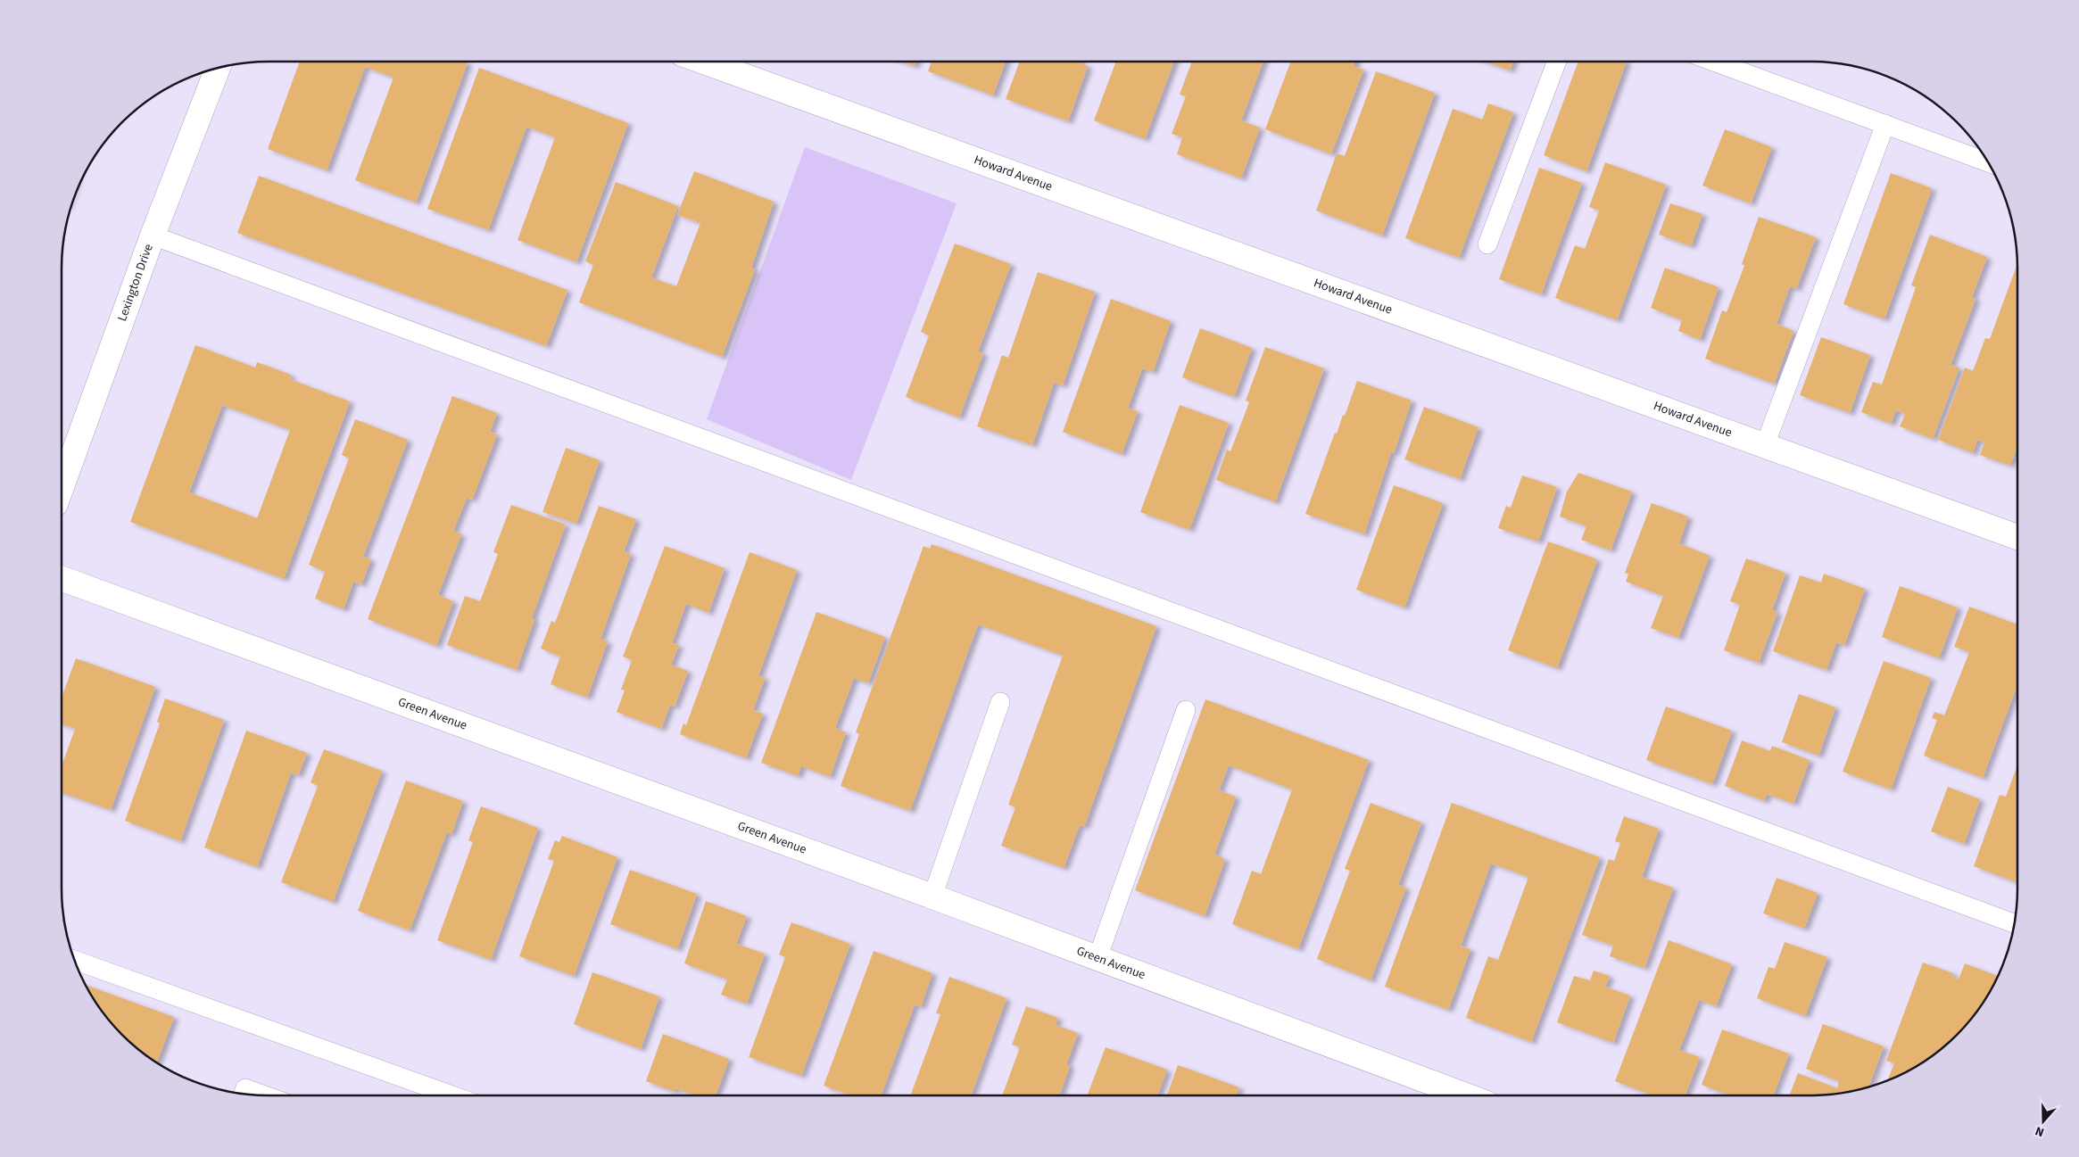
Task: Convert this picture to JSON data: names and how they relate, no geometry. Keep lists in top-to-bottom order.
{
  "streets": {
    "street": ["Howard Avenue", "Lexington Drive", "Green Avenue"]
  },
  "north": "bottom"
}
